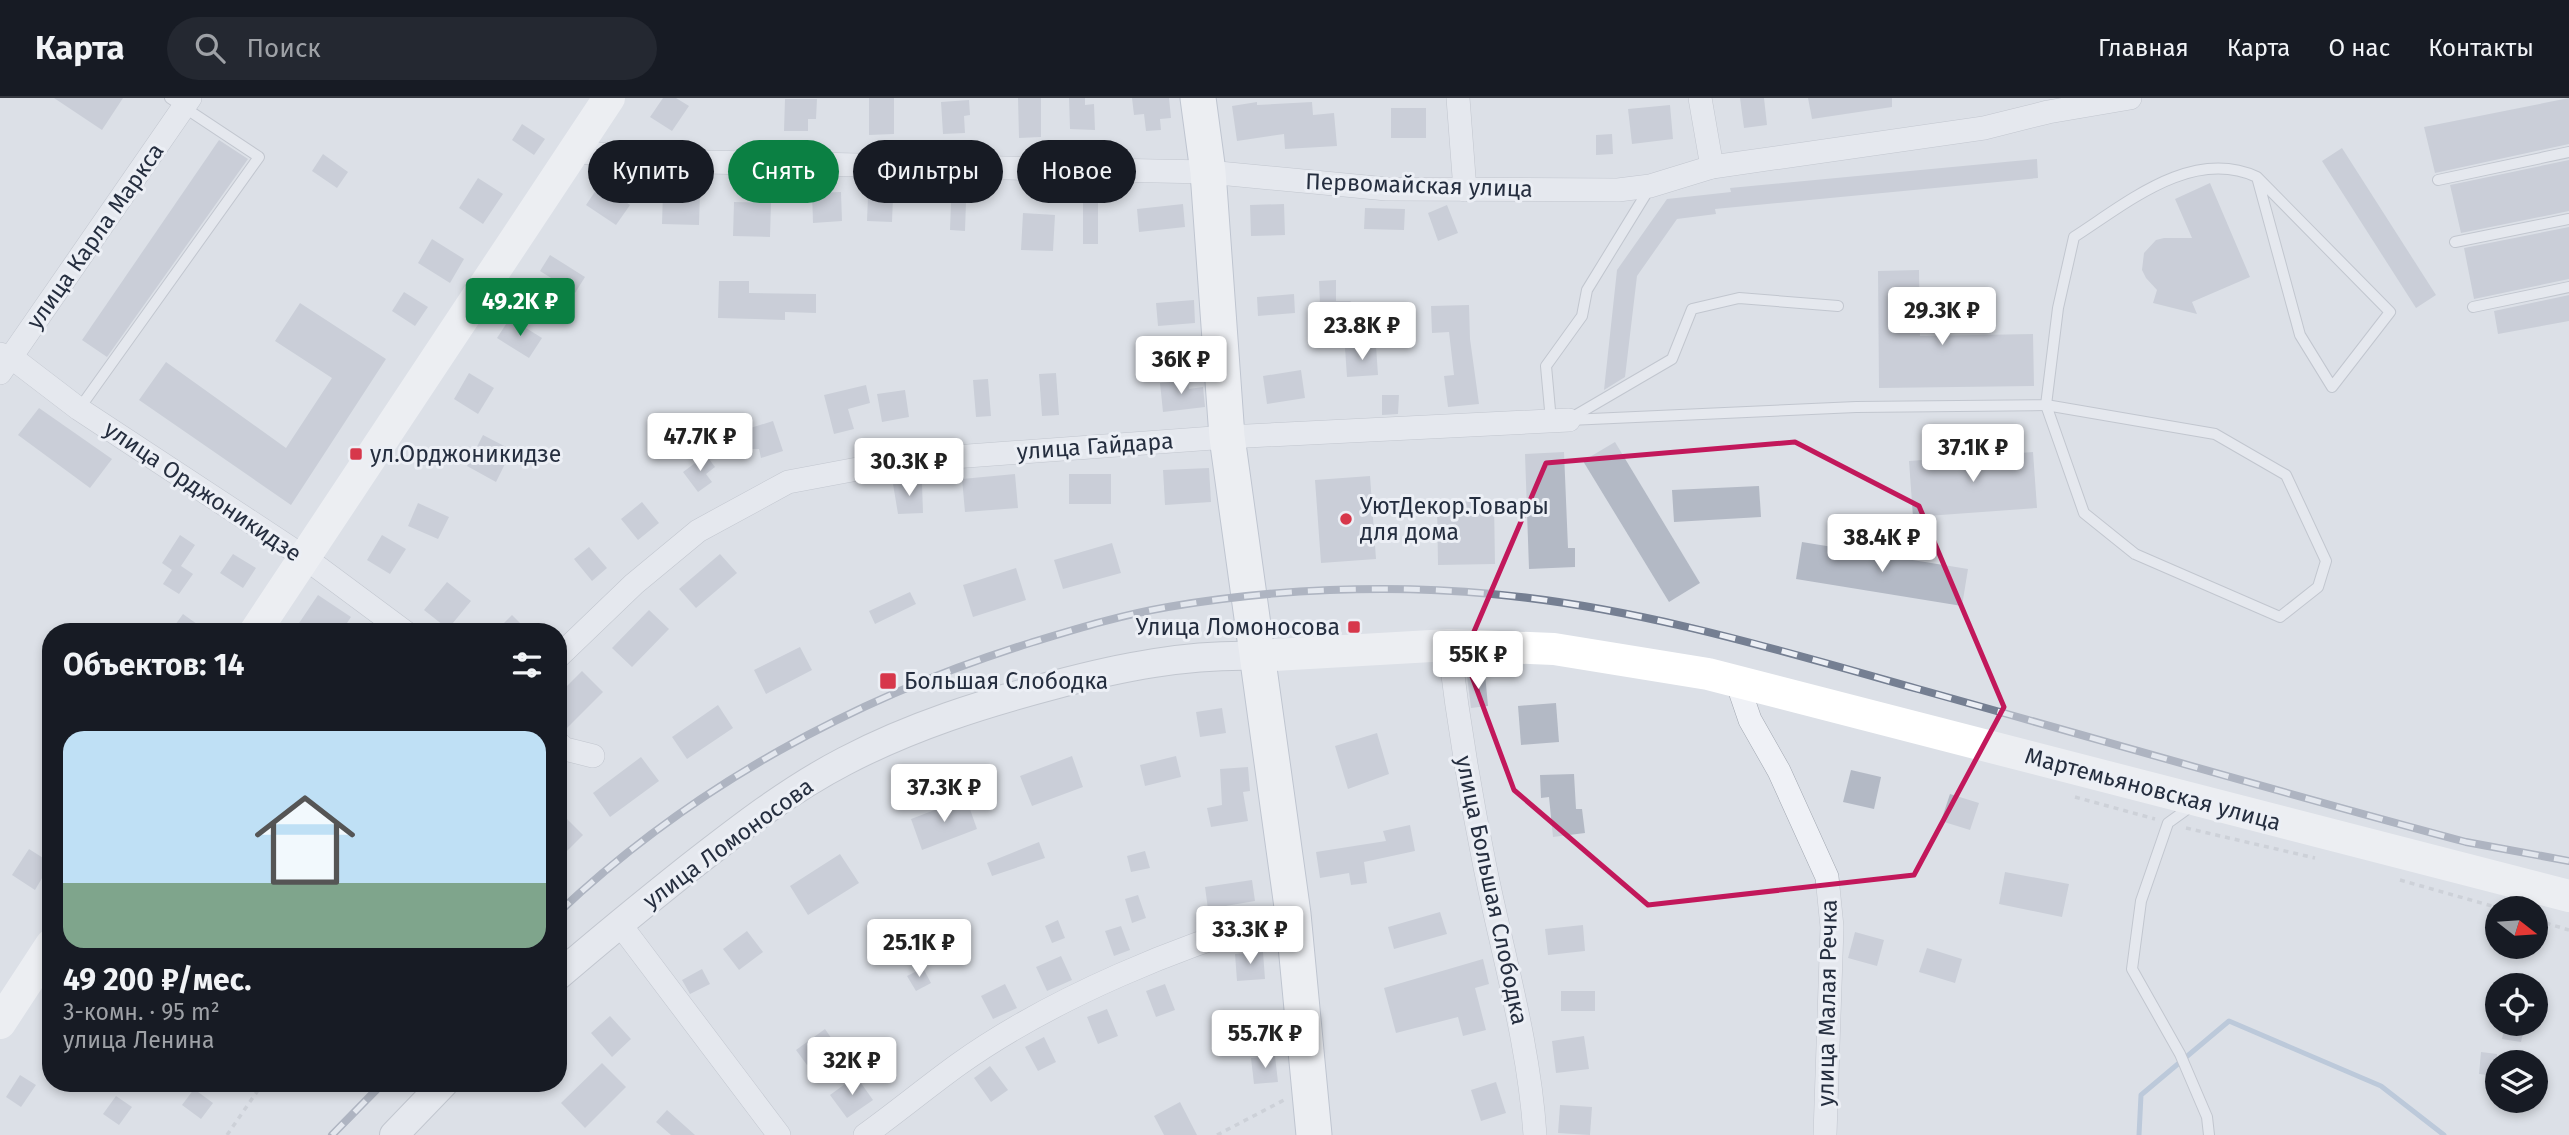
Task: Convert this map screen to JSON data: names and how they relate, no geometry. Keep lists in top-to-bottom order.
{
  "streets": {
    "main road": ["Мартемьяновская улица", "улица Ломоносова"],
    "street": [
      "Первомайская улица",
      "улица Карла Маркса",
      "улица Гайдара",
      "улица Орджоникидзе",
      "улица Большая Слободка",
      "улица Малая Речка"
    ]
  },
  "crossings": [
    ["улица Карла Маркса", "улица Орджоникидзе"],
    ["Мартемьяновская улица", "улица Ломоносова"],
    ["Мартемьяновская улица", "улица Малая Речка"],
    ["улица Ломоносова", "улица Большая Слободка"],
    ["улица Ломоносова", "улица Малая Речка"]
  ],
  "places": {
    "transit": ["ул.Орджоникидзе", "Улица Ломоносова", "Большая Слободка"],
    "other": ["УютДекор.Товары для дома"]
  },
  "north": "right",
  "page": {
    "header": "Карта",
    "search": "Поиск",
    "nav": [
      "Главная",
      "Карта",
      "О нас",
      "Контакты"
    ],
    "chip": [
      "Купить",
      "Снять",
      "Фильтры",
      "Новое"
    ],
    "price": [
      "49.2K ₽",
      "29.3K ₽",
      "23.8K ₽",
      "36K ₽",
      "47.7K ₽",
      "37.1K ₽",
      "30.3K ₽",
      "38.4K ₽",
      "55K ₽",
      "37.3K ₽",
      "33.3K ₽",
      "25.1K ₽",
      "55.7K ₽",
      "32K ₽"
    ],
    "heading": "Объектов: 14",
    "list": [
      {
        "name": "49 200 ₽/мес.",
        "note": "3-комн. · 95 m² · улица Ленина"
      }
    ]
  }
}
